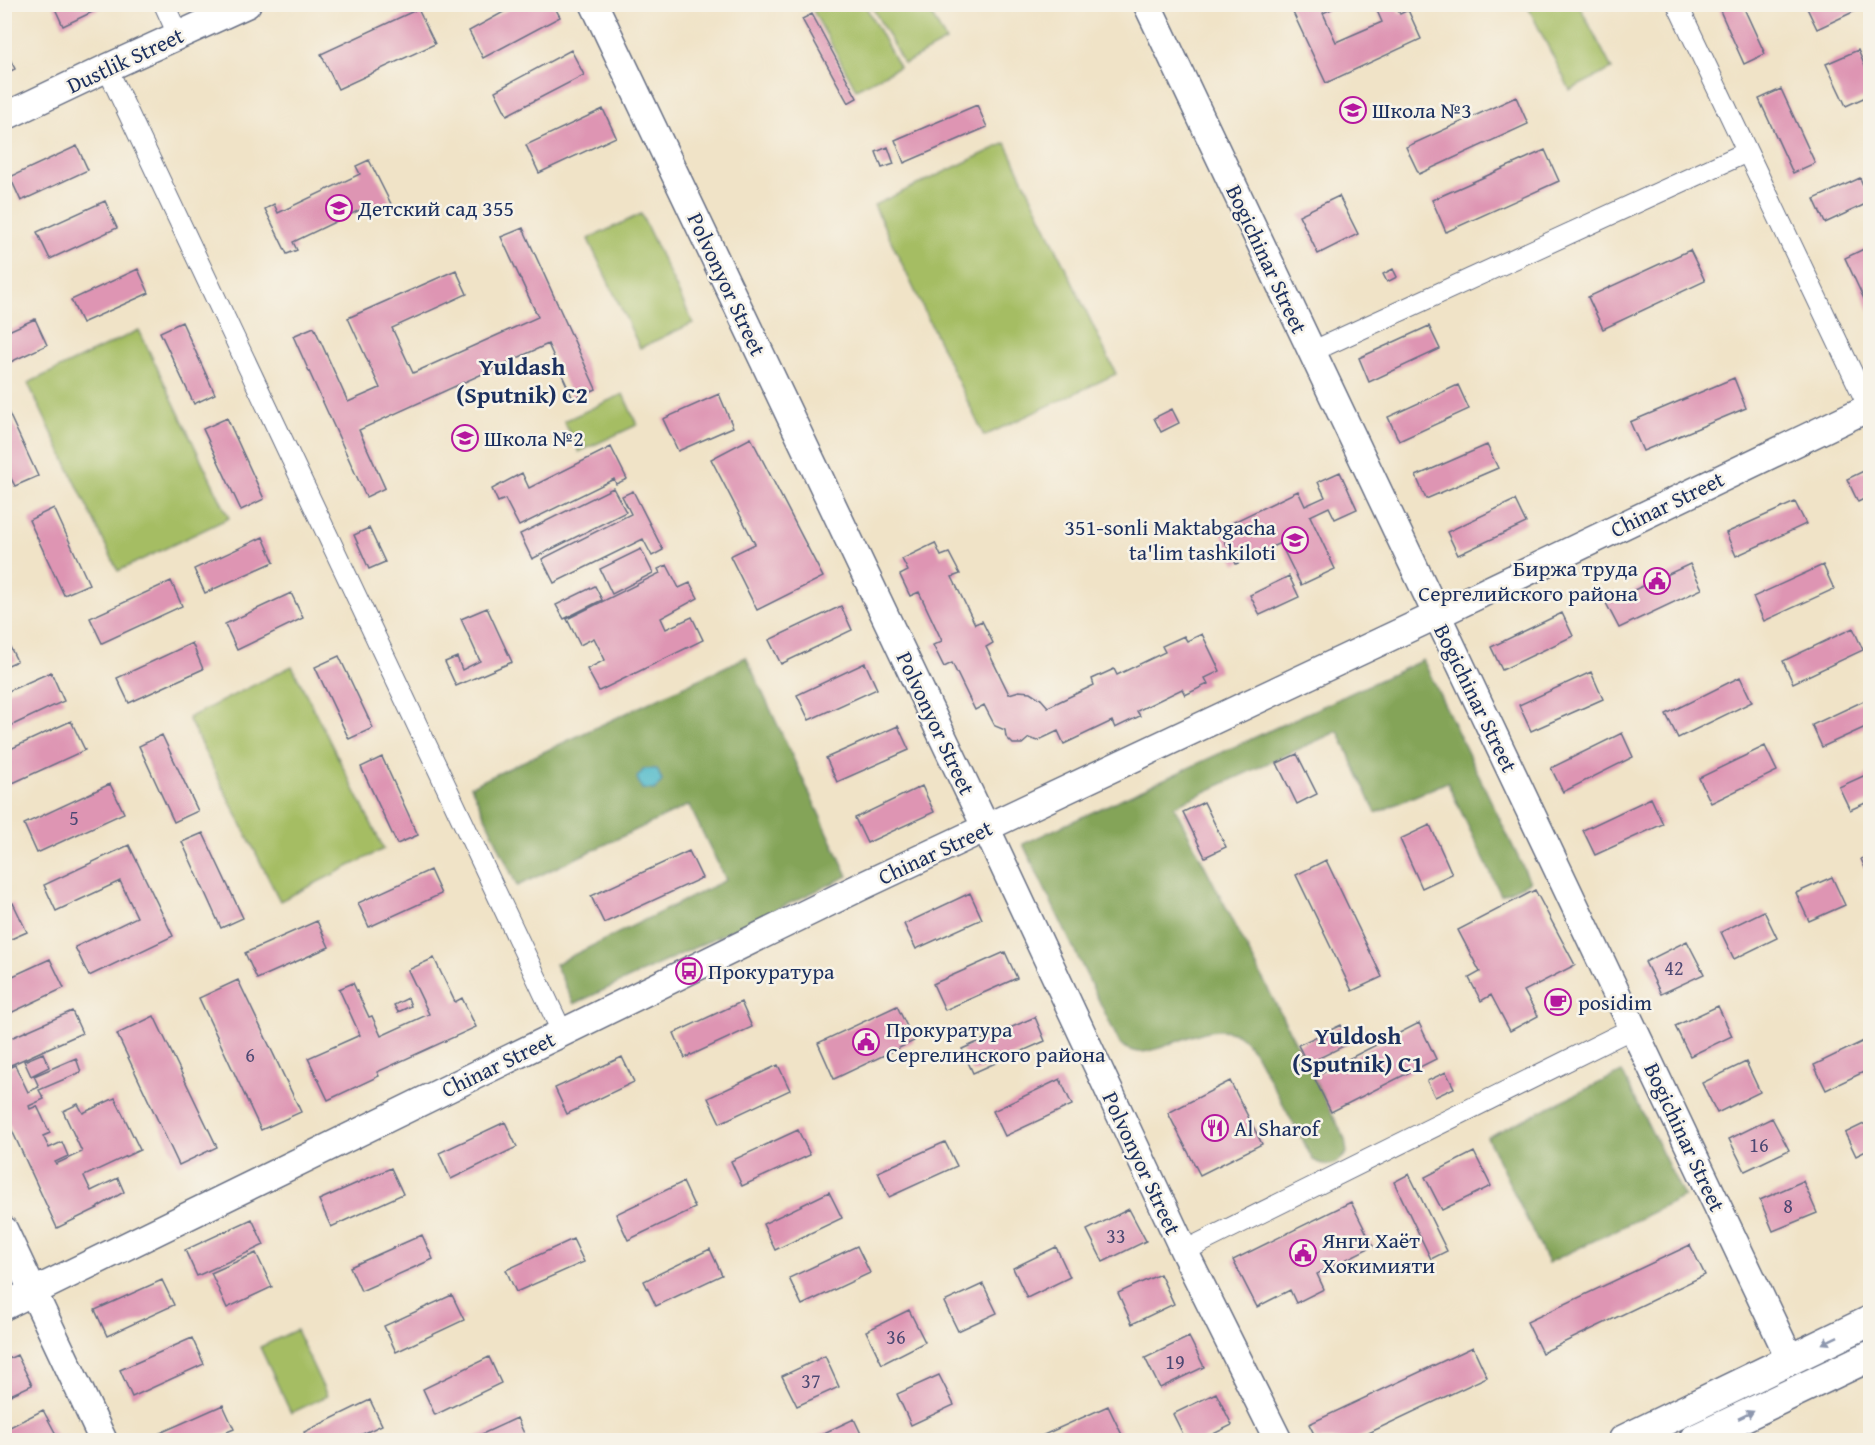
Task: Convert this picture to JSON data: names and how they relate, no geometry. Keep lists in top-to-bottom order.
{
  "streets": {
    "street": [
      "Dustlik Street",
      "Bogichinar Street",
      "Polvonyor Street",
      "Chinar Street"
    ]
  },
  "crossings": [
    ["Bogichinar Street", "Chinar Street"],
    ["Polvonyor Street", "Chinar Street"]
  ],
  "districts": ["Yuldash (Sputnik) C2", "Yuldosh (Sputnik) C1"],
  "places": {
    "school or university": [
      "Школа №3",
      "Детский сад 355",
      "Школа №2",
      "351-sonli Maktabgacha ta'lim tashkiloti"
    ],
    "public building": ["Биржа труда Сергелийского района", "Прокуратура Сергелинского района", "Янги Хаёт Хокимияти"],
    "bus stop": ["Прокуратура"],
    "cafe": ["posidim"],
    "restaurant": ["Al Sharof"]
  },
  "house_numbers": [
    "5",
    "42",
    "6",
    "16",
    "8",
    "33",
    "36",
    "19",
    "37"
  ]
}
